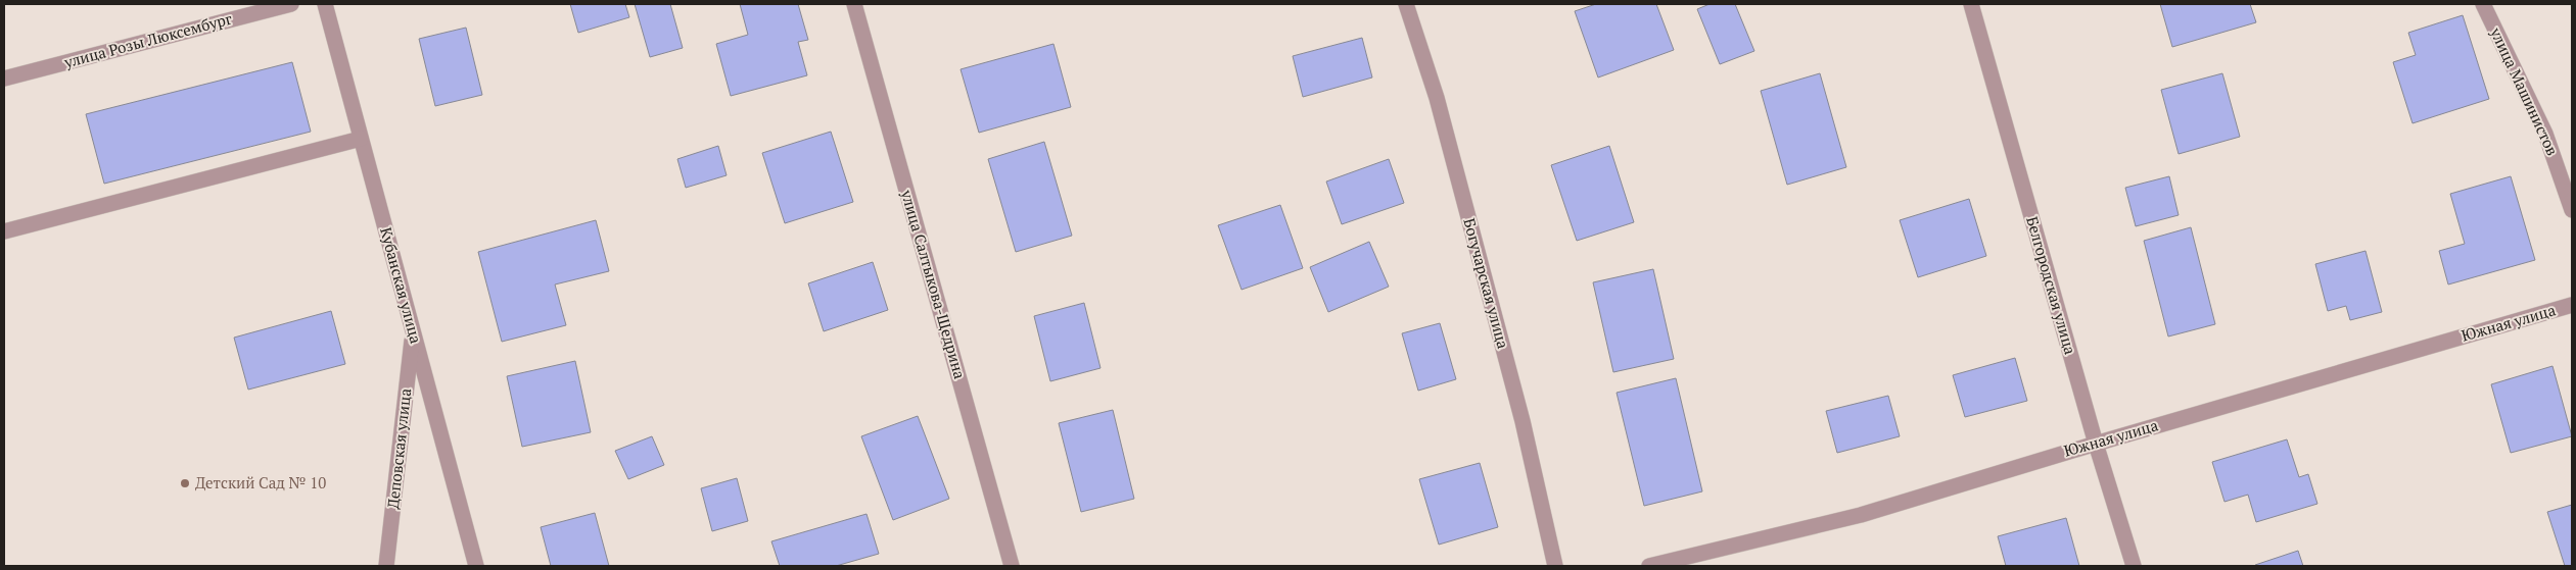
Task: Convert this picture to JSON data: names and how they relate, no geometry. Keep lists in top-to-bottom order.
{
  "streets": {
    "street": [
      "улица Розы Люксембург",
      "улица Машинистов",
      "Богучарская улица",
      "улица Салтыкова-Щедрина",
      "Кубанская улица",
      "Белгородская улица",
      "Южная улица",
      "Деповская улица"
    ]
  },
  "crossings": [
    ["Кубанская улица", "Деповская улица"],
    ["Белгородская улица", "Южная улица"]
  ],
  "places": ["Детский Сад № 10"]
}
